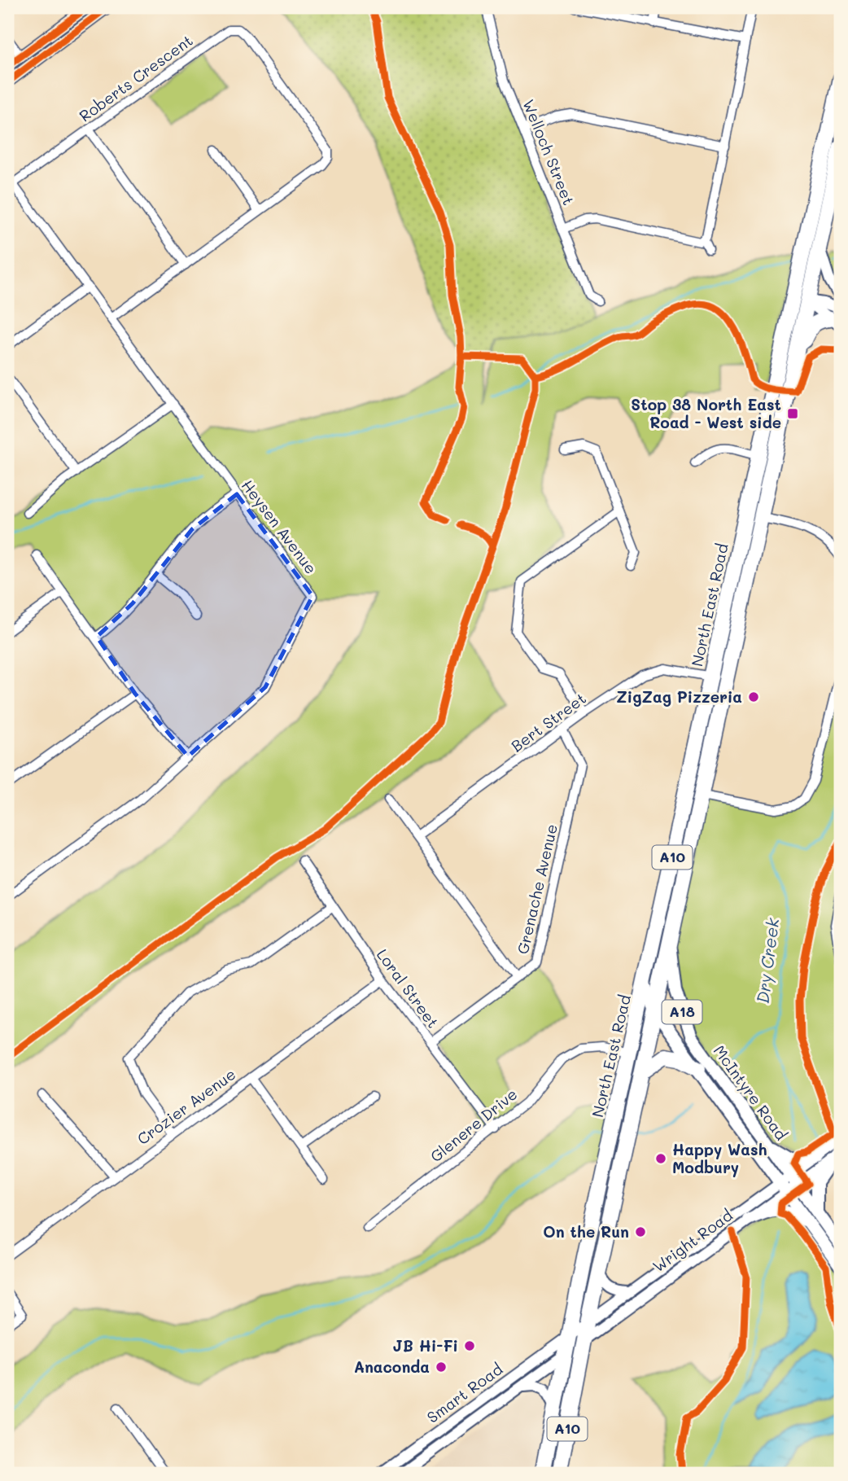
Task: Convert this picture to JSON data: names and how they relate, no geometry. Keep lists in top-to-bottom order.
{
  "streets": {
    "highway": ["North East Road", "A10"],
    "main road": [
      "A18",
      "McIntyre Road",
      "Wright Road",
      "Smart Road"
    ],
    "street": [
      "Roberts Crescent",
      "Welloch Street",
      "Heysen Avenue",
      "Bert Street",
      "Grenache Avenue",
      "Loral Street",
      "Crozier Avenue",
      "Glenere Drive"
    ]
  },
  "crossings": [
    ["Roberts Crescent", "Heysen Avenue"],
    ["North East Road", "Bert Street"],
    ["North East Road", "McIntyre Road"],
    ["North East Road", "Glenere Drive"],
    ["North East Road", "Wright Road"],
    ["North East Road", "Smart Road"],
    ["Bert Street", "Grenache Avenue"],
    ["Grenache Avenue", "Loral Street"],
    ["Loral Street", "Crozier Avenue"],
    ["Loral Street", "Glenere Drive"],
    ["McIntyre Road", "Wright Road"],
    ["Wright Road", "Smart Road"]
  ],
  "water": ["Dry Creek"],
  "places": {
    "transit": ["Stop 38 North East Road - West side"],
    "other": [
      "ZigZag Pizzeria",
      "Happy Wash Modbury",
      "On the Run",
      "JB Hi-Fi",
      "Anaconda"
    ]
  }
}
